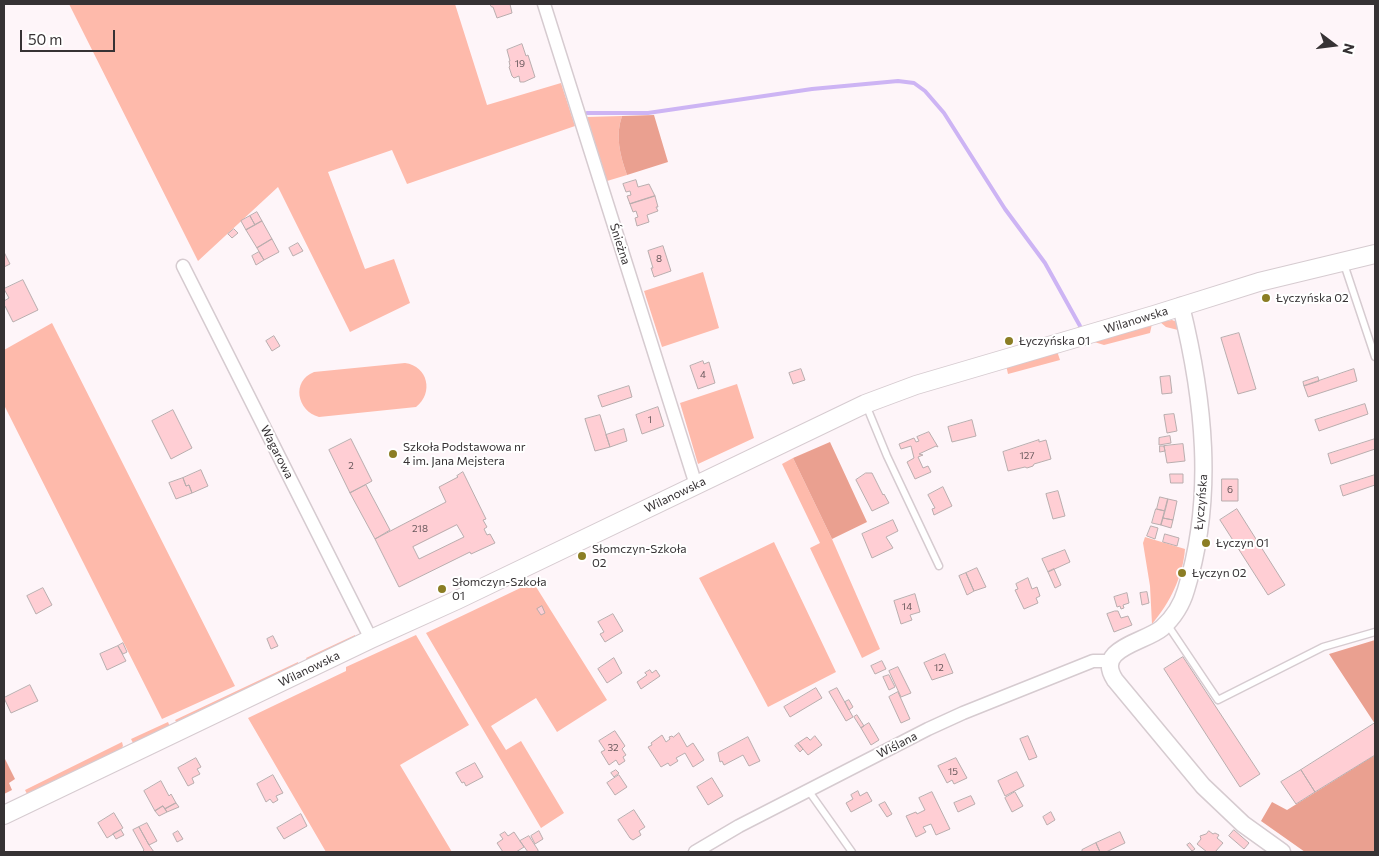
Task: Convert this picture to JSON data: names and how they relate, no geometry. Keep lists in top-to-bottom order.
{
  "streets": {
    "main road": ["Wilanowska"],
    "street": [
      "Śnieżna",
      "Wagarowa",
      "Łyczyńska",
      "Wiślana"
    ]
  },
  "crossings": [
    ["Śnieżna", "Wilanowska"],
    ["Wilanowska", "Wagarowa"],
    ["Wilanowska", "Łyczyńska"],
    ["Łyczyńska", "Wiślana"]
  ],
  "places": [
    "Łyczyńska 02",
    "Łyczyńska 01",
    "Szkoła Podstawowa nr 4 im. Jana Mejstera",
    "Łyczyn 01",
    "Słomczyn-Szkoła 02",
    "Łyczyn 02",
    "Słomczyn-Szkoła 01"
  ],
  "house_numbers": [
    "19",
    "8",
    "4",
    "1",
    "127",
    "2",
    "6",
    "218",
    "14",
    "12",
    "32",
    "15"
  ],
  "scale_bar": "50 m",
  "north": "right"
}
